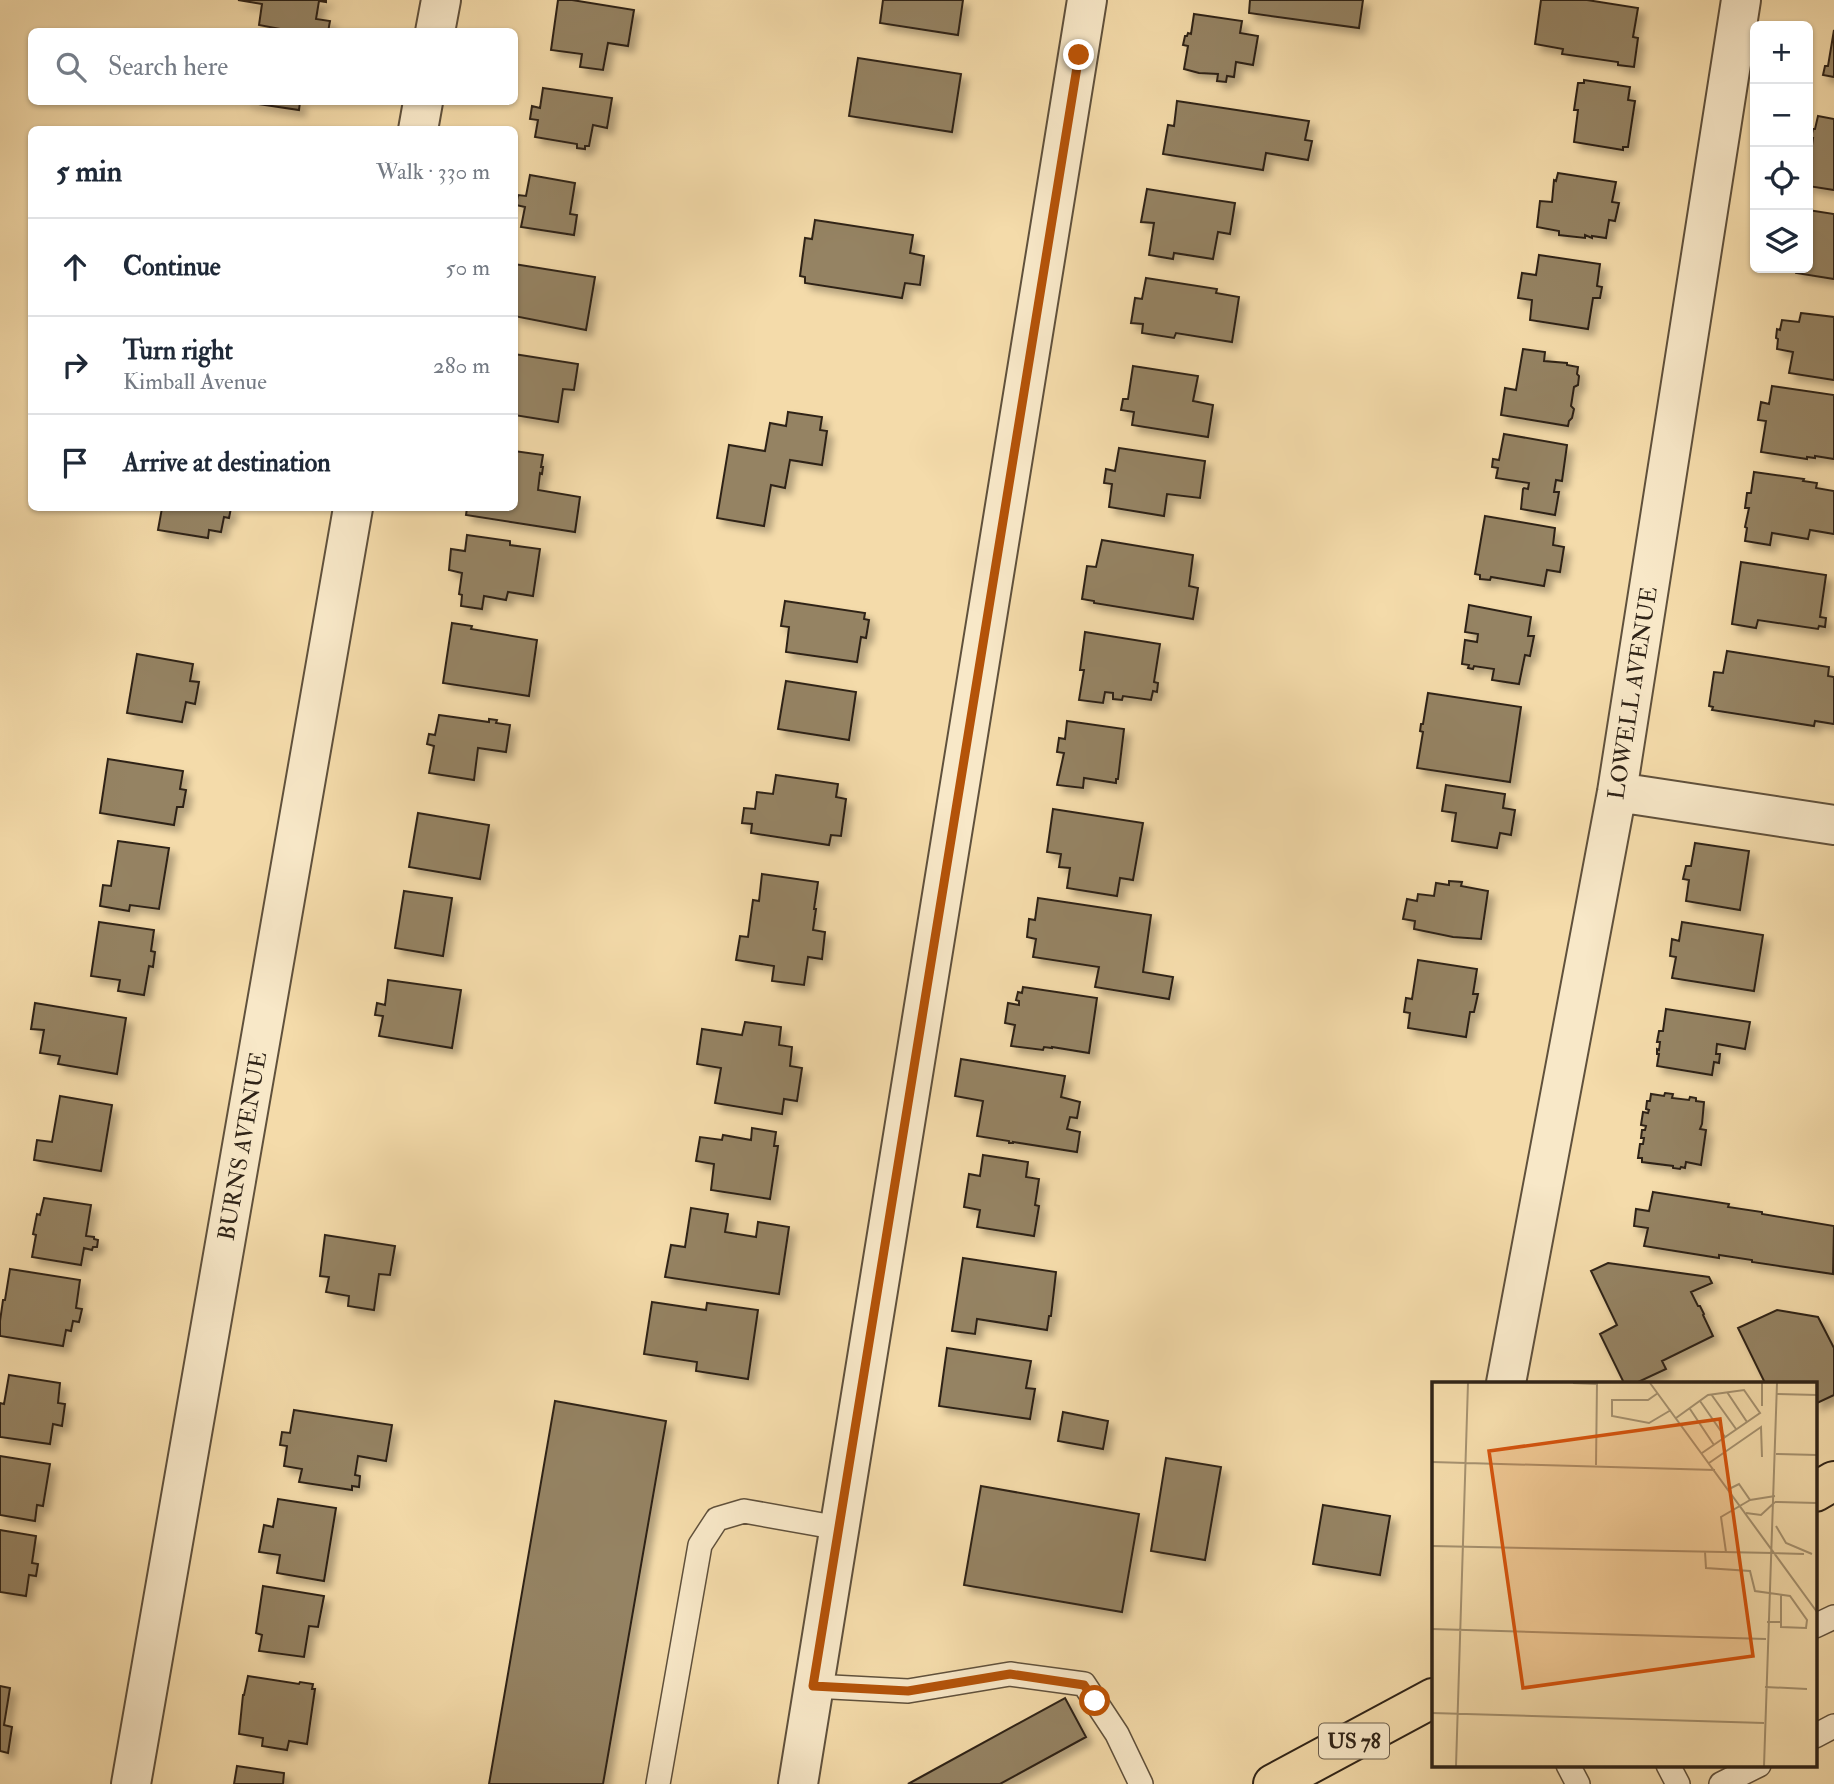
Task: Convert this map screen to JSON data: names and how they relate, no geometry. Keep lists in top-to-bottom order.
{
  "streets": {
    "main road": ["US 78"],
    "street": ["LOWELL AVENUE", "BURNS AVENUE"]
  },
  "page": {
    "map_buttons": ["+", "−"],
    "search": "Search here",
    "heading": ["5 min", "Walk · 330 m"],
    "list": [
      ["Continue", "50 m"],
      ["Turn right", "Kimball Avenue", "280 m"],
      "Arrive at destination"
    ]
  }
}
